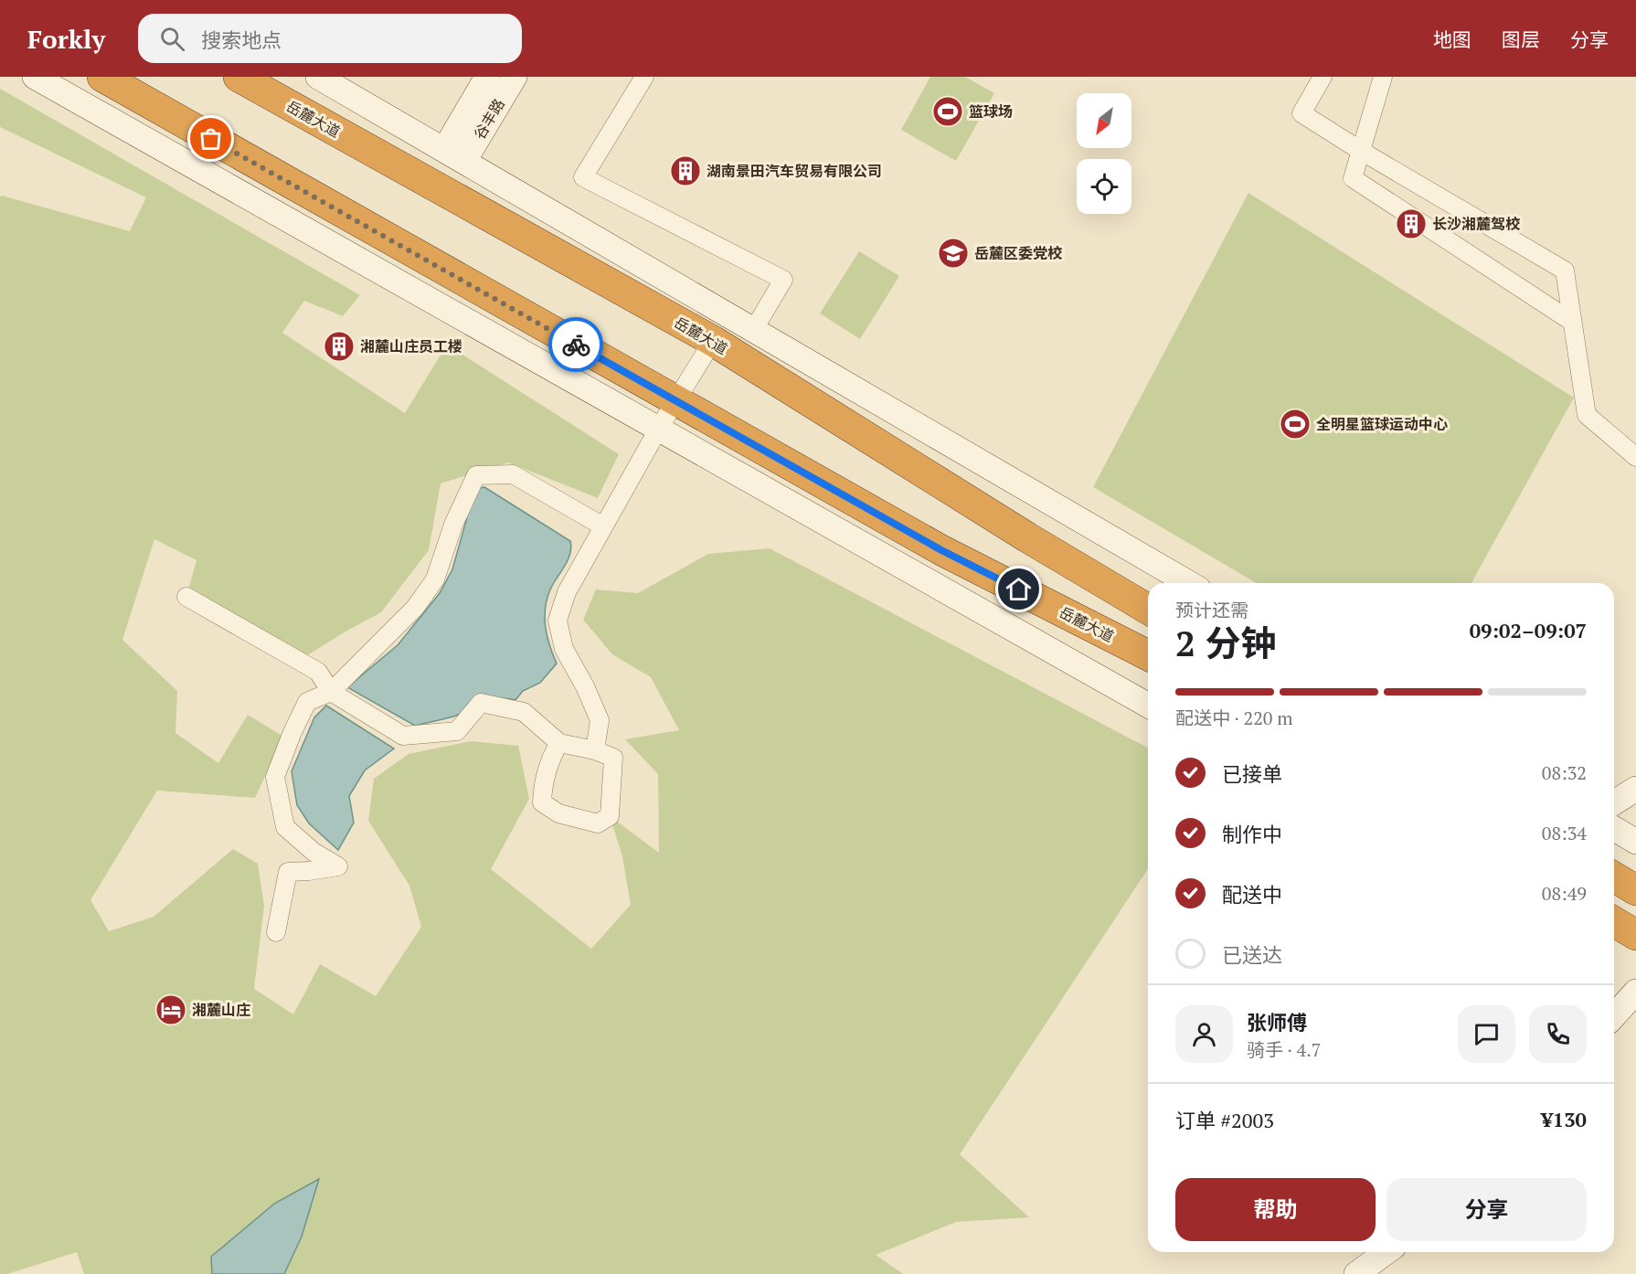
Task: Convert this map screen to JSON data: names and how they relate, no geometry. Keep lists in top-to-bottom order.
{
  "streets": {
    "highway": ["岳麓大道"],
    "street": ["谷丰路"]
  },
  "places": {
    "sports": ["篮球场", "全明星篮球运动中心"],
    "building": ["湖南景田汽车贸易有限公司", "长沙湘麓驾校", "湘麓山庄员工楼"],
    "school or university": ["岳麓区委党校"],
    "hotel": ["湘麓山庄"]
  },
  "north": "bottom left",
  "page": {
    "header": "Forkly",
    "search": "搜索地点",
    "nav": ["地图", "图层", "分享"],
    "heading": ["2 分钟", "预计还需", "09:02–09:07"],
    "panel": [
      "张师傅",
      "骑手 · 4.7",
      "订单 #2003",
      "¥130"
    ],
    "bar": "配送中 · 220 m",
    "list": [
      ["已接单", "08:32"],
      ["制作中", "08:34"],
      ["配送中", "08:49"],
      "已送达"
    ],
    "buttons": ["帮助", "分享"]
  }
}
